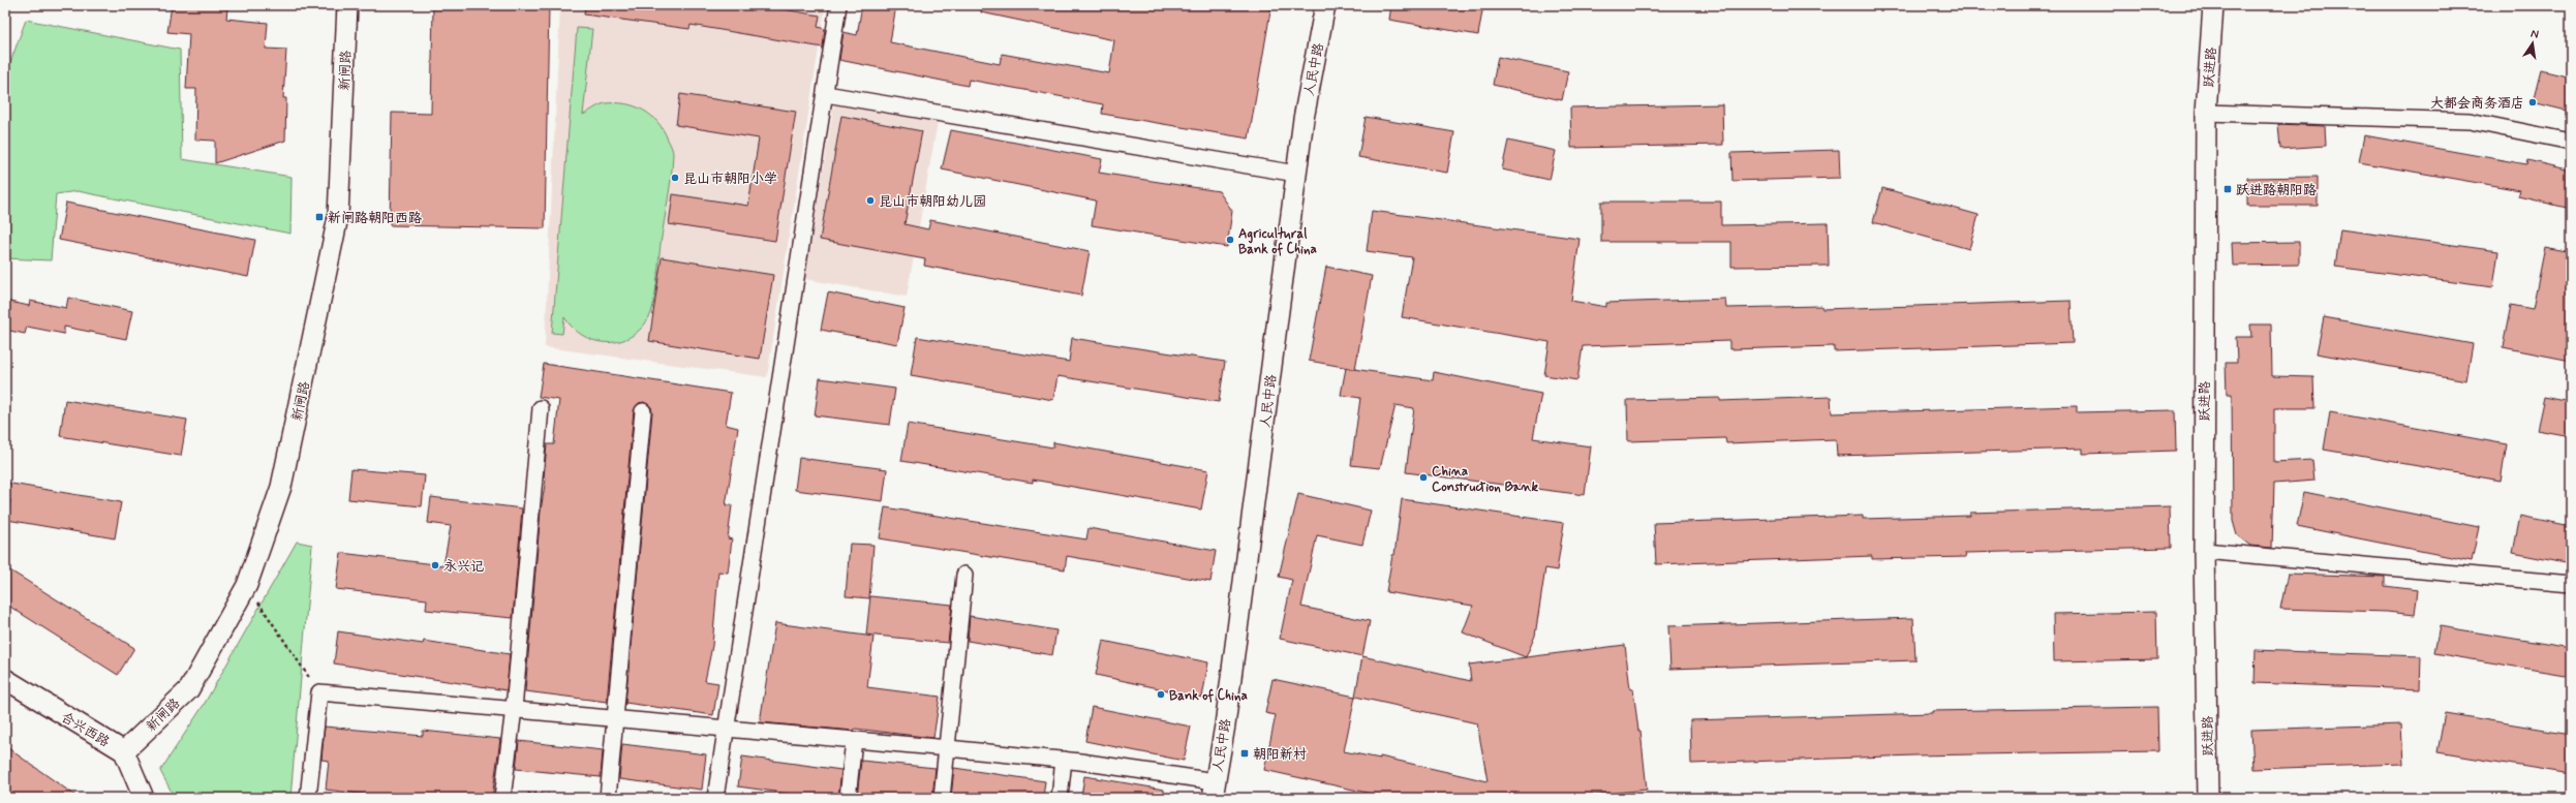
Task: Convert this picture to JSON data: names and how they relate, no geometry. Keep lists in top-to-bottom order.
{
  "streets": {
    "street": [
      "跃进路",
      "人民中路",
      "新闸路",
      "合兴西路"
    ]
  },
  "crossings": [
    ["新闸路", "合兴西路"]
  ],
  "places": {
    "other": [
      "大都会商务酒店",
      "昆山市朝阳小学",
      "昆山市朝阳幼儿园",
      "Agricultural Bank of China",
      "China Construction Bank",
      "永兴记",
      "Bank of China"
    ],
    "transit": ["跃进路朝阳路", "新闸路朝阳西路", "朝阳新村"]
  },
  "north": "top"
}
